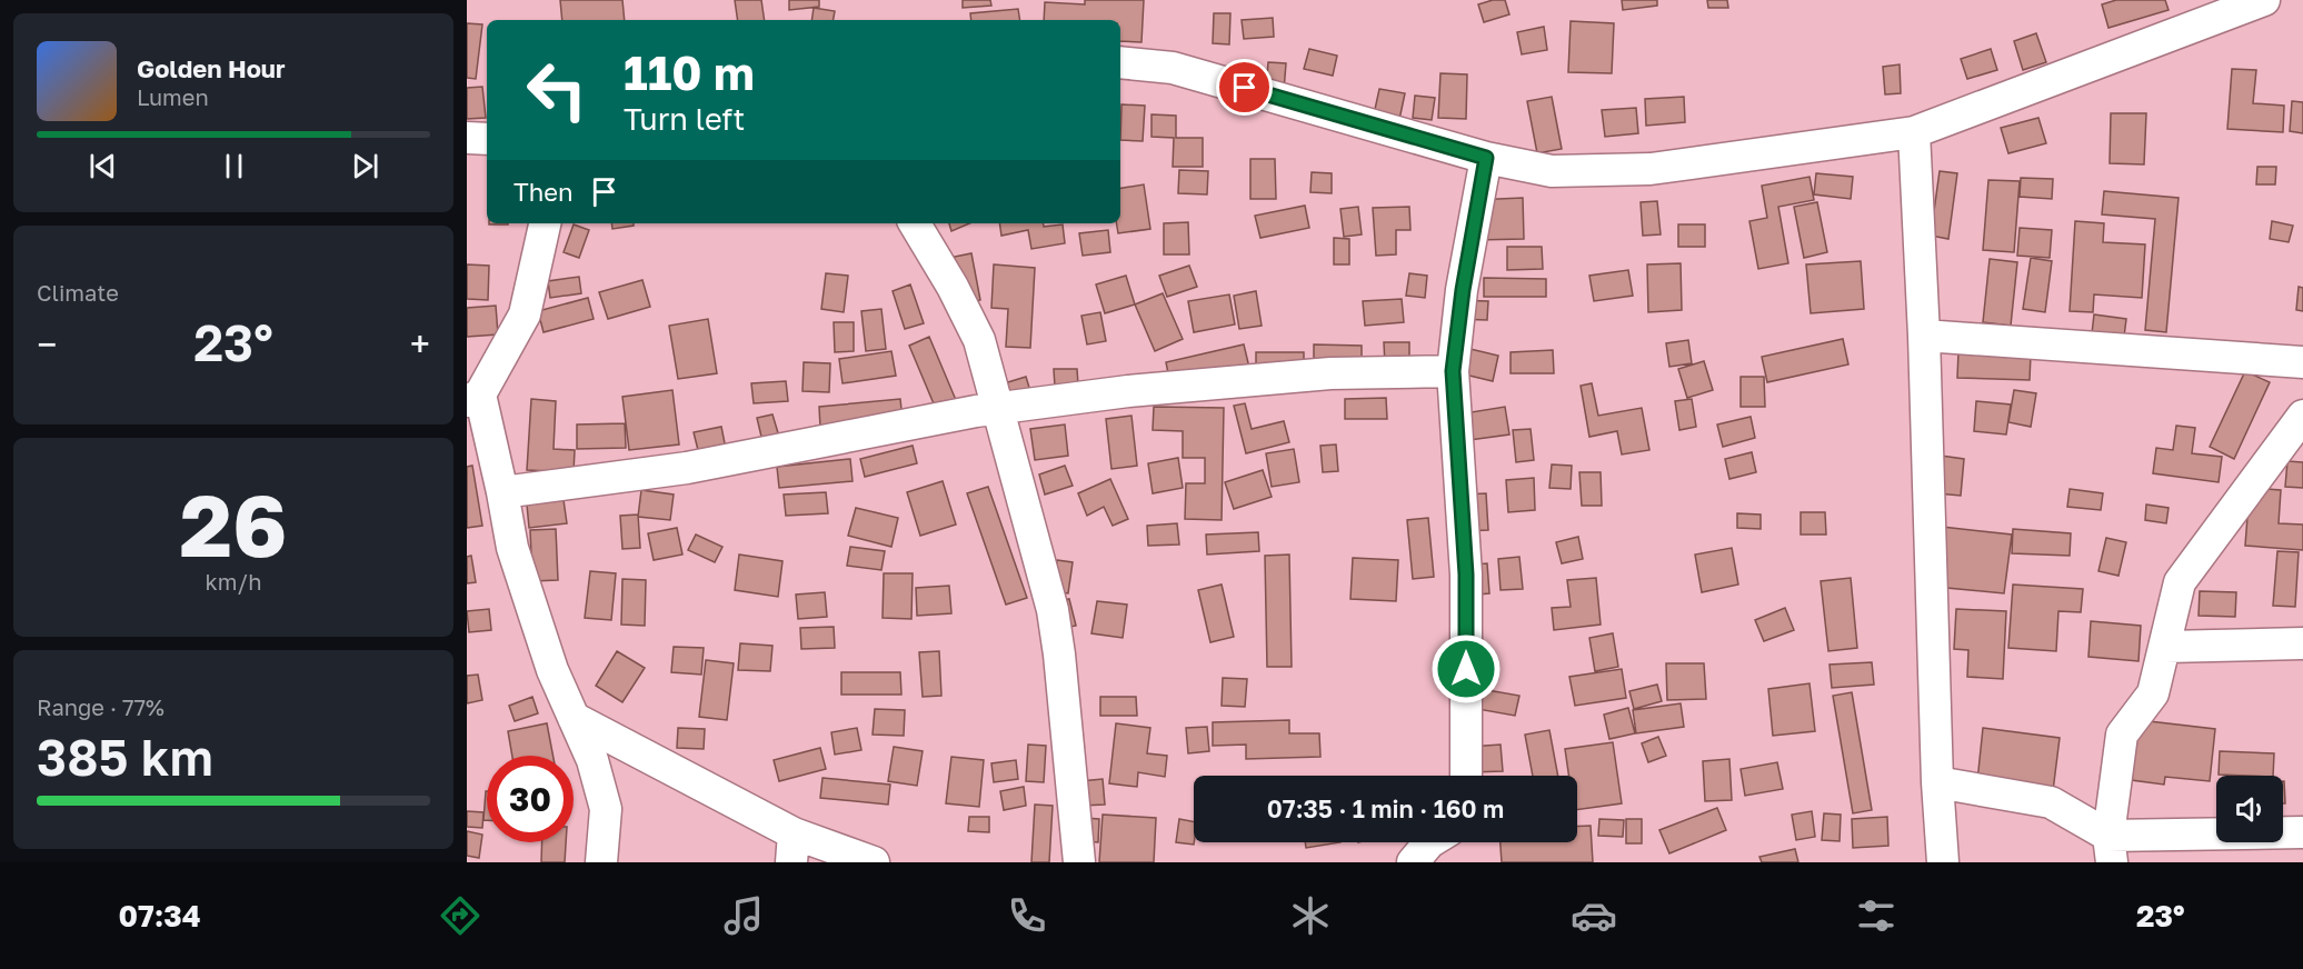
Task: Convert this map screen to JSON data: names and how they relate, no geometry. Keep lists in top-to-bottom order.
{
  "page": {
    "turn": ["110 m", "Turn left"],
    "song": ["Golden Hour", "Lumen"],
    "then": "Then",
    "tile": [
      "Climate",
      ["26", "km/h"],
      ["Range · 77%", "385 km"]
    ],
    "heat": ["−", "23°", "+"],
    "limit": "30",
    "trip": "07:35 · 1 min · 160 m",
    "tabs": ["07:34", "23°"]
  }
}
